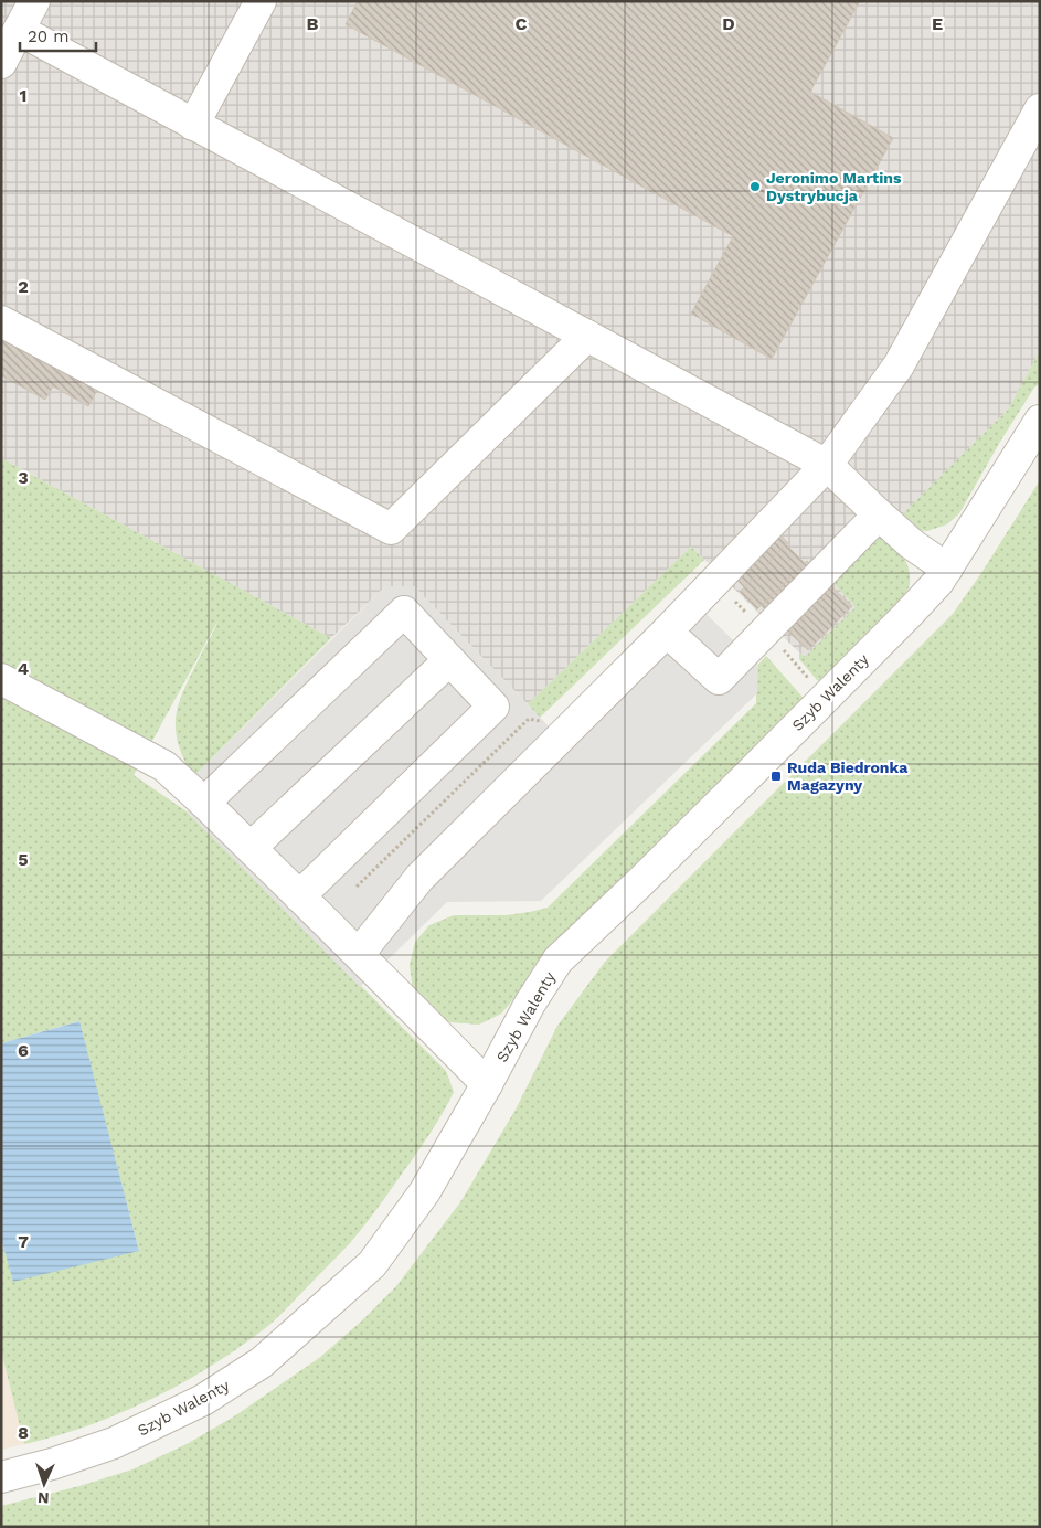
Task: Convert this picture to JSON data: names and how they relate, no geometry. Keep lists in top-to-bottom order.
{
  "streets": {
    "street": ["Szyb Walenty"]
  },
  "places": {
    "other": ["Jeronimo Martins Dystrybucja"],
    "transit": ["Ruda Biedronka Magazyny"]
  },
  "scale_bar": "20 m",
  "north": "bottom",
  "grid": {
    "columns": [
      "B",
      "C",
      "D",
      "E"
    ],
    "rows": [
      "1",
      "2",
      "3",
      "4",
      "5",
      "6",
      "7",
      "8"
    ]
  }
}
